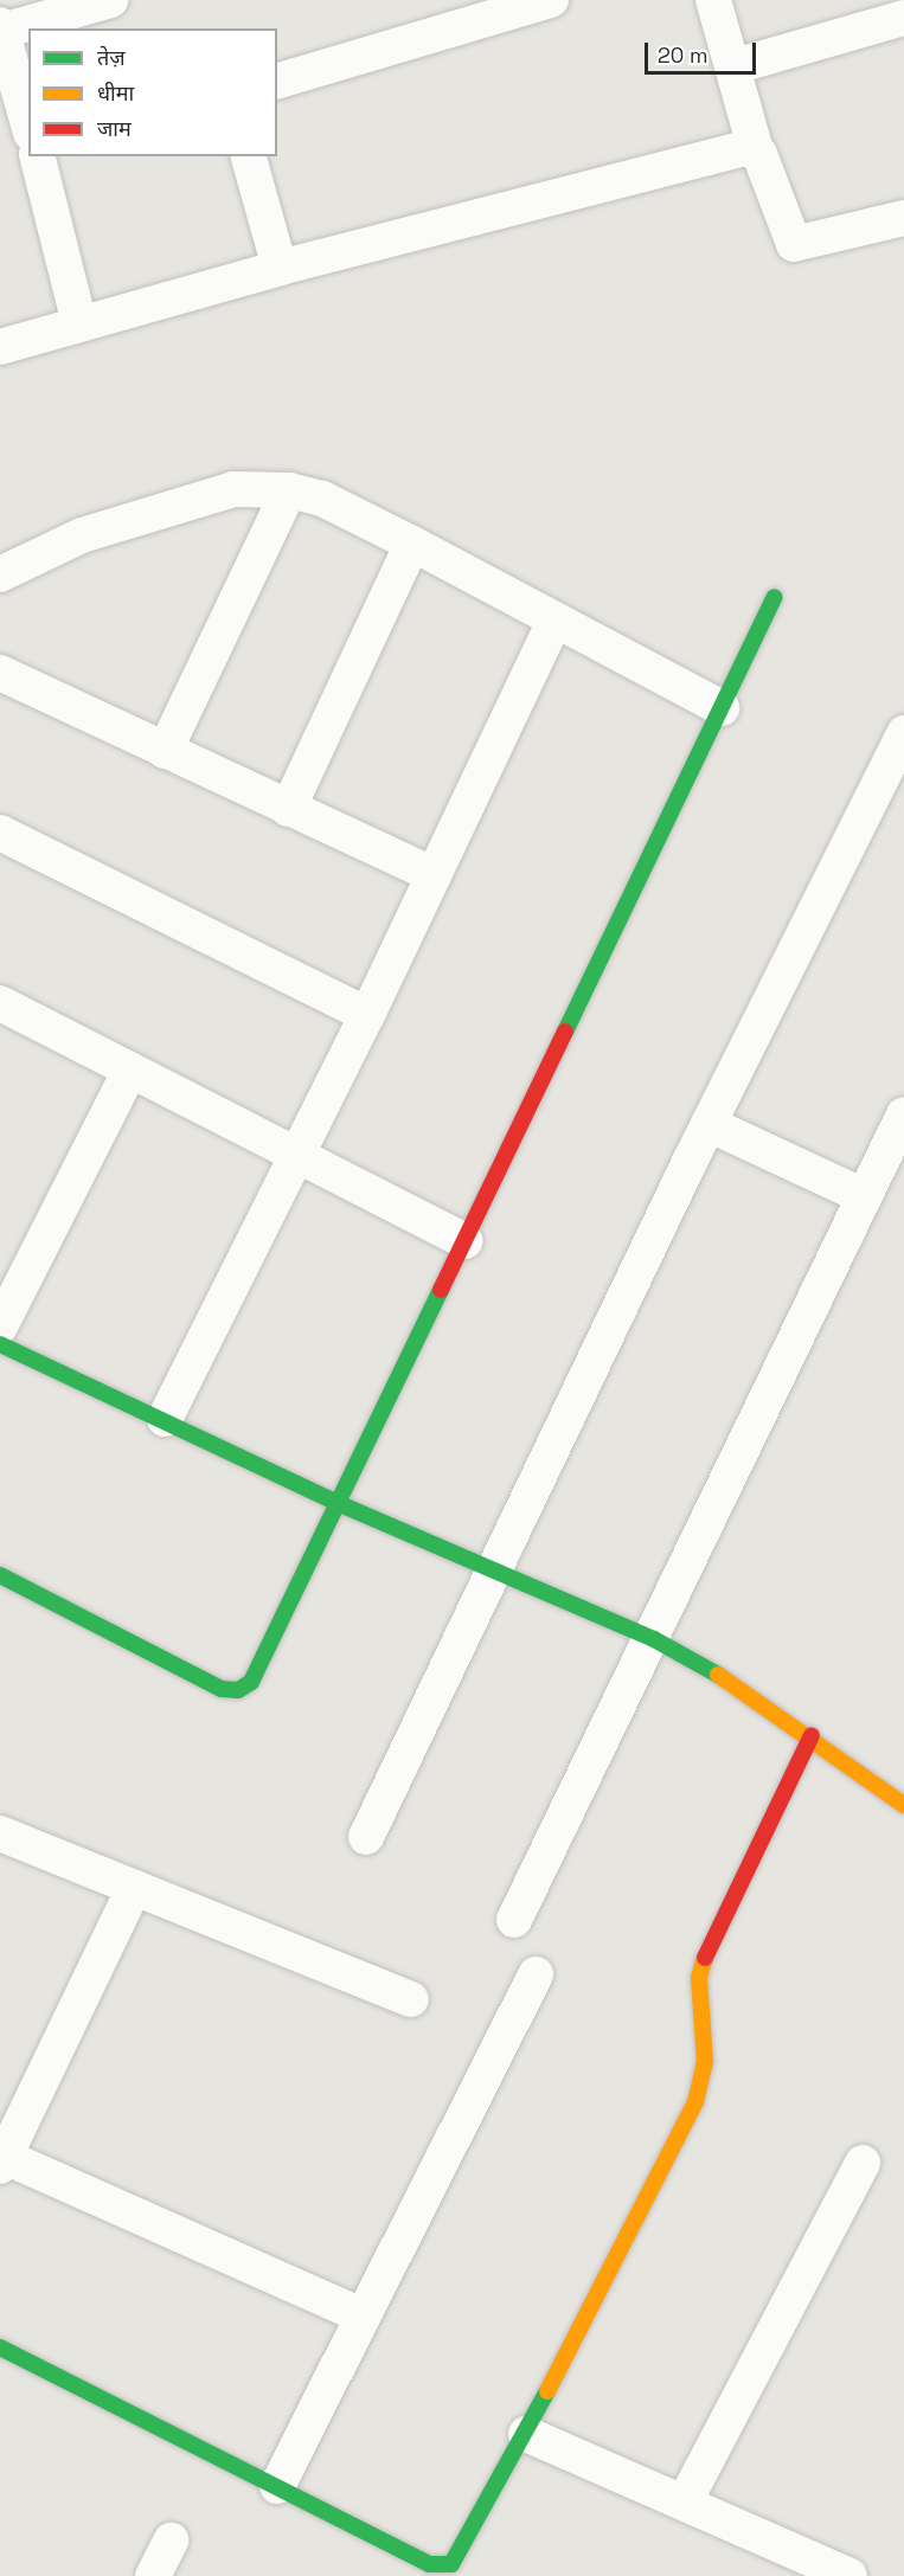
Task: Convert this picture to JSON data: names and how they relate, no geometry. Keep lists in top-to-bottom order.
{
  "legend": ["तेज़", "धीमा", "जाम"],
  "scale_bar": "20 m"
}
